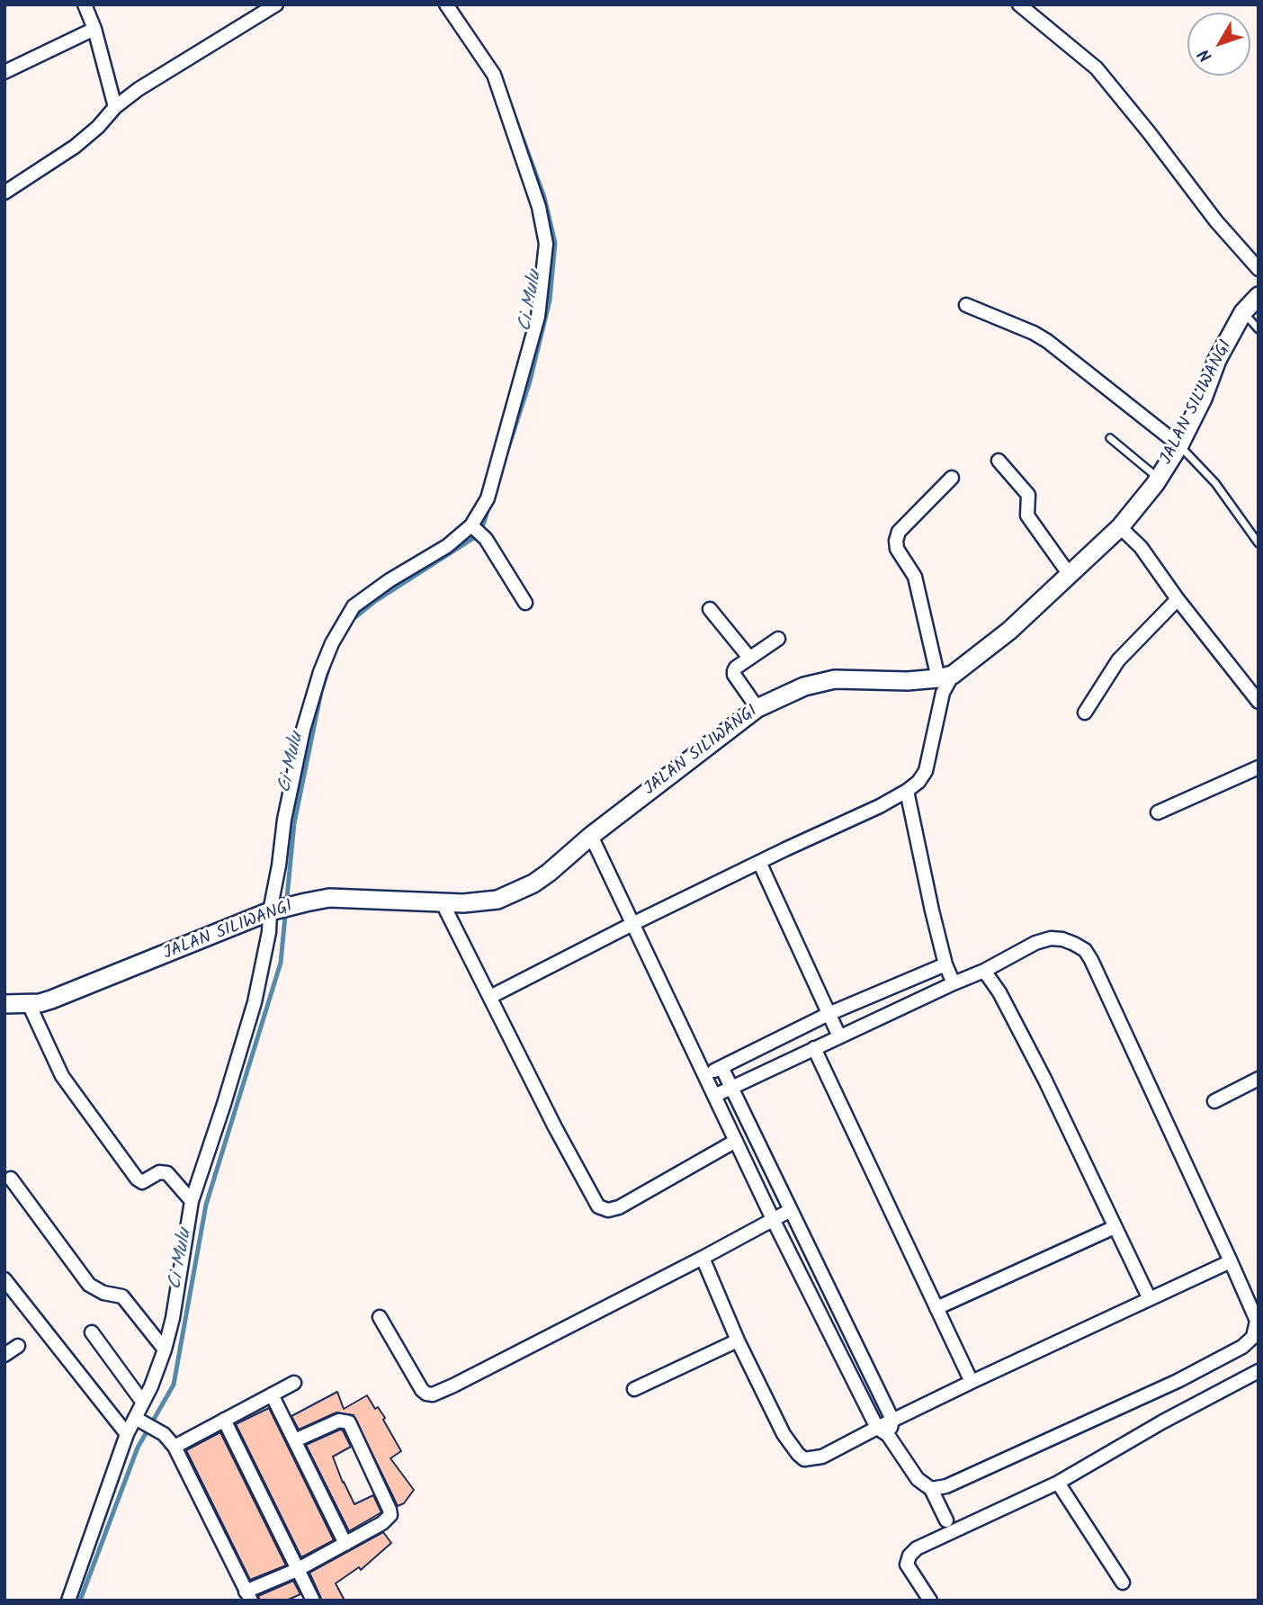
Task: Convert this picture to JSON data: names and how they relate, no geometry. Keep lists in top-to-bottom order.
{
  "streets": {
    "street": ["JALAN SILIWANGI"]
  },
  "water": ["Ci Mulu"],
  "north": "bottom left"
}
